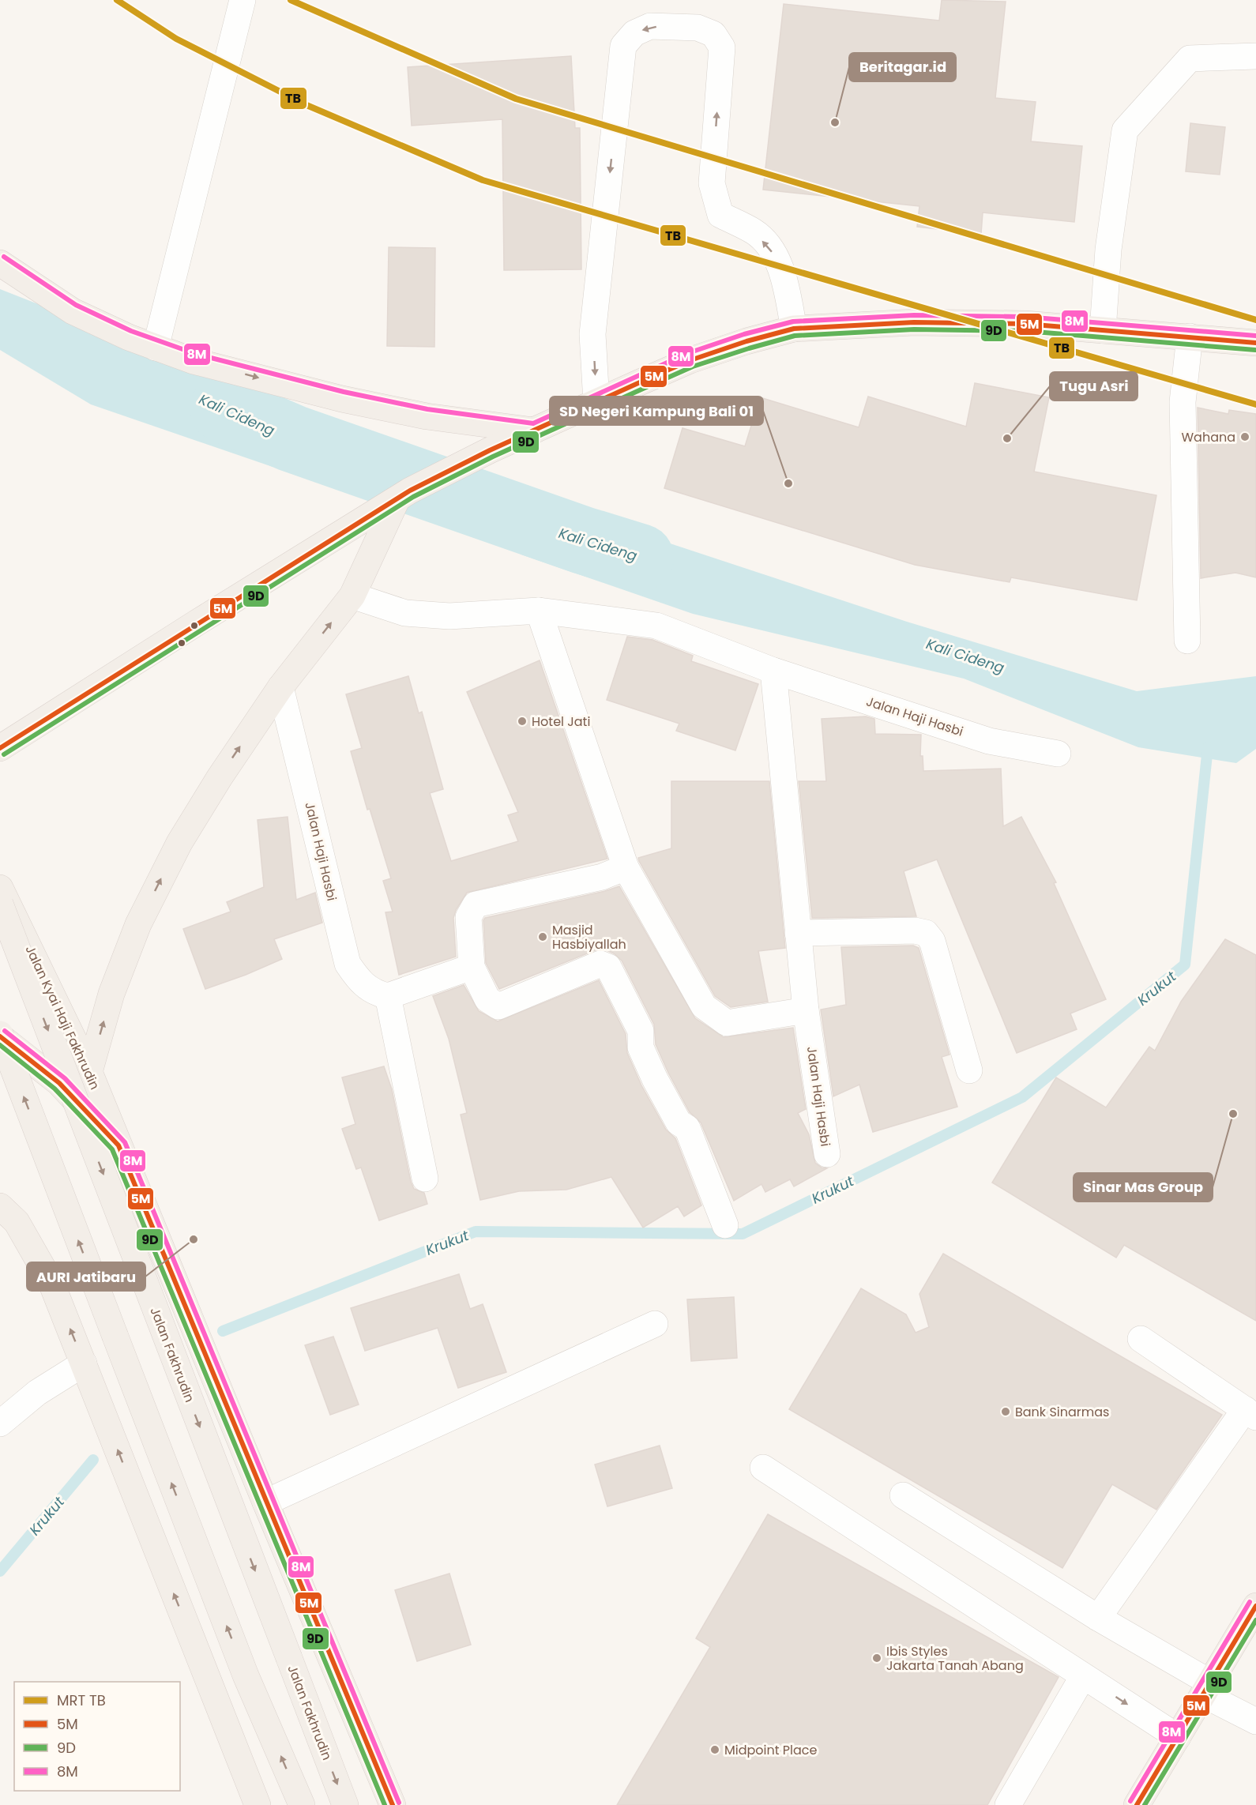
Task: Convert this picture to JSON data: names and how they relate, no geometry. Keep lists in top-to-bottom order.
{
  "streets": {
    "main road": ["Jalan Kyai Haji Fakhrudin", "Jalan Fakhrudin"],
    "street": ["Jalan Haji Hasbi"]
  },
  "water": ["Kali Cideng", "Krukut"],
  "places": [
    "Beritagar.id",
    "Wahana",
    "Tugu Asri",
    "SD Negeri Kampung Bali 01",
    "Hotel Jati",
    "Masjid Hasbiyallah",
    "Sinar Mas Group",
    "AURI Jatibaru",
    "Bank Sinarmas",
    "Ibis Styles Jakarta Tanah Abang",
    "Midpoint Place"
  ],
  "lines": [
    "metro line TB",
    "transit line 8M",
    "transit line 5M",
    "transit line 9D"
  ],
  "legend": [
    "MRT TB",
    "5M",
    "9D",
    "8M"
  ]
}
